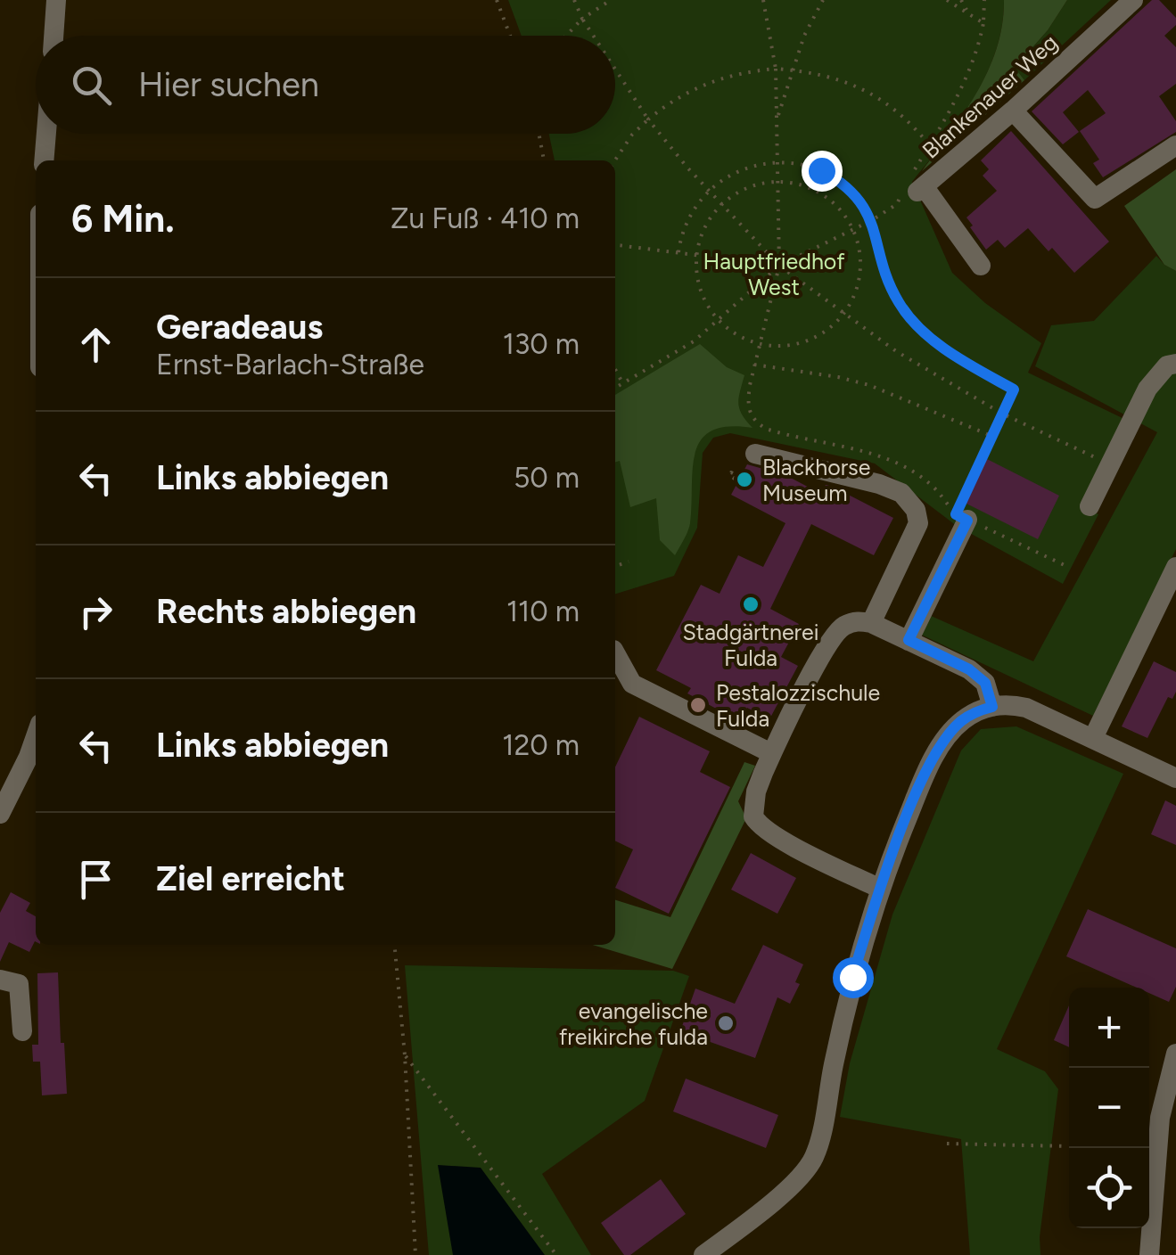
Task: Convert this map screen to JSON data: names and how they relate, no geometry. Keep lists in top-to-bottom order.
{
  "streets": {
    "street": ["Blankenauer Weg"]
  },
  "parks": ["Hauptfriedhof West"],
  "places": [
    "Blackhorse Museum",
    "Stadgärtnerei Fulda",
    "Pestalozzischule Fulda",
    "evangelische freikirche fulda"
  ],
  "page": {
    "search": "Hier suchen",
    "heading": ["6 Min.", "Zu Fuß · 410 m"],
    "list": [
      ["Geradeaus", "Ernst-Barlach-Straße", "130 m"],
      ["Links abbiegen", "50 m"],
      ["Rechts abbiegen", "110 m"],
      ["Links abbiegen", "120 m"],
      "Ziel erreicht"
    ],
    "map_buttons": ["+", "−"]
  }
}
